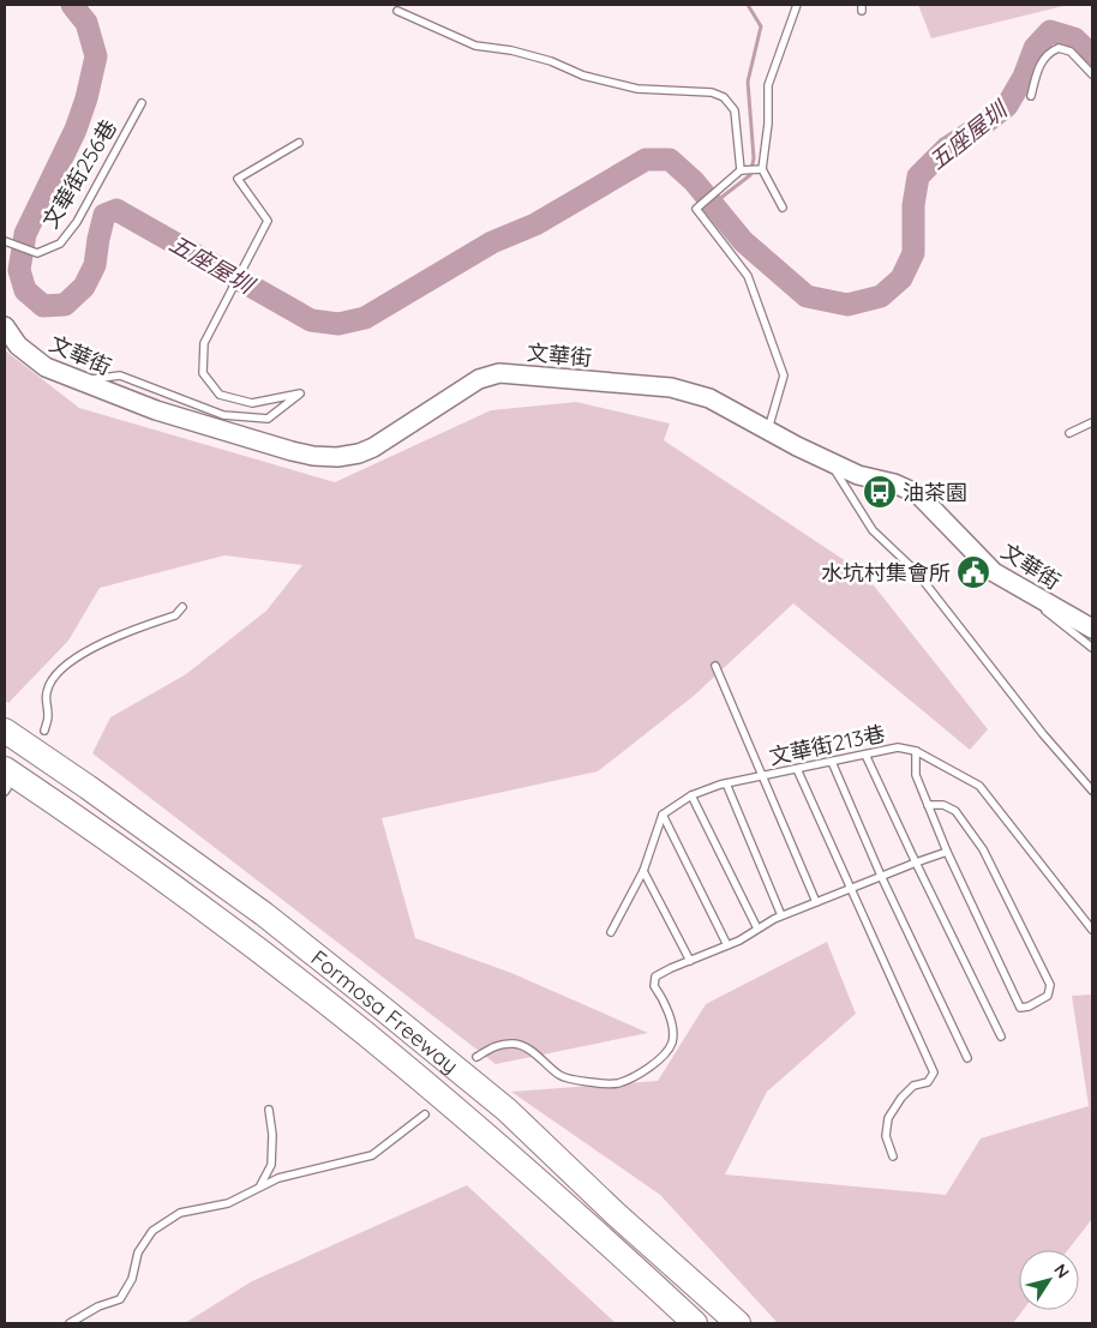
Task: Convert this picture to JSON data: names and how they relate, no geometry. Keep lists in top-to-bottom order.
{
  "streets": {
    "highway": ["Formosa Freeway"],
    "street": ["文華街"],
    "lane": ["文華街256巷", "文華街213巷"]
  },
  "water": ["五座屋圳"],
  "places": {
    "bus stop": ["油茶園"],
    "public building": ["水坑村集會所"]
  },
  "north": "top right"
}
